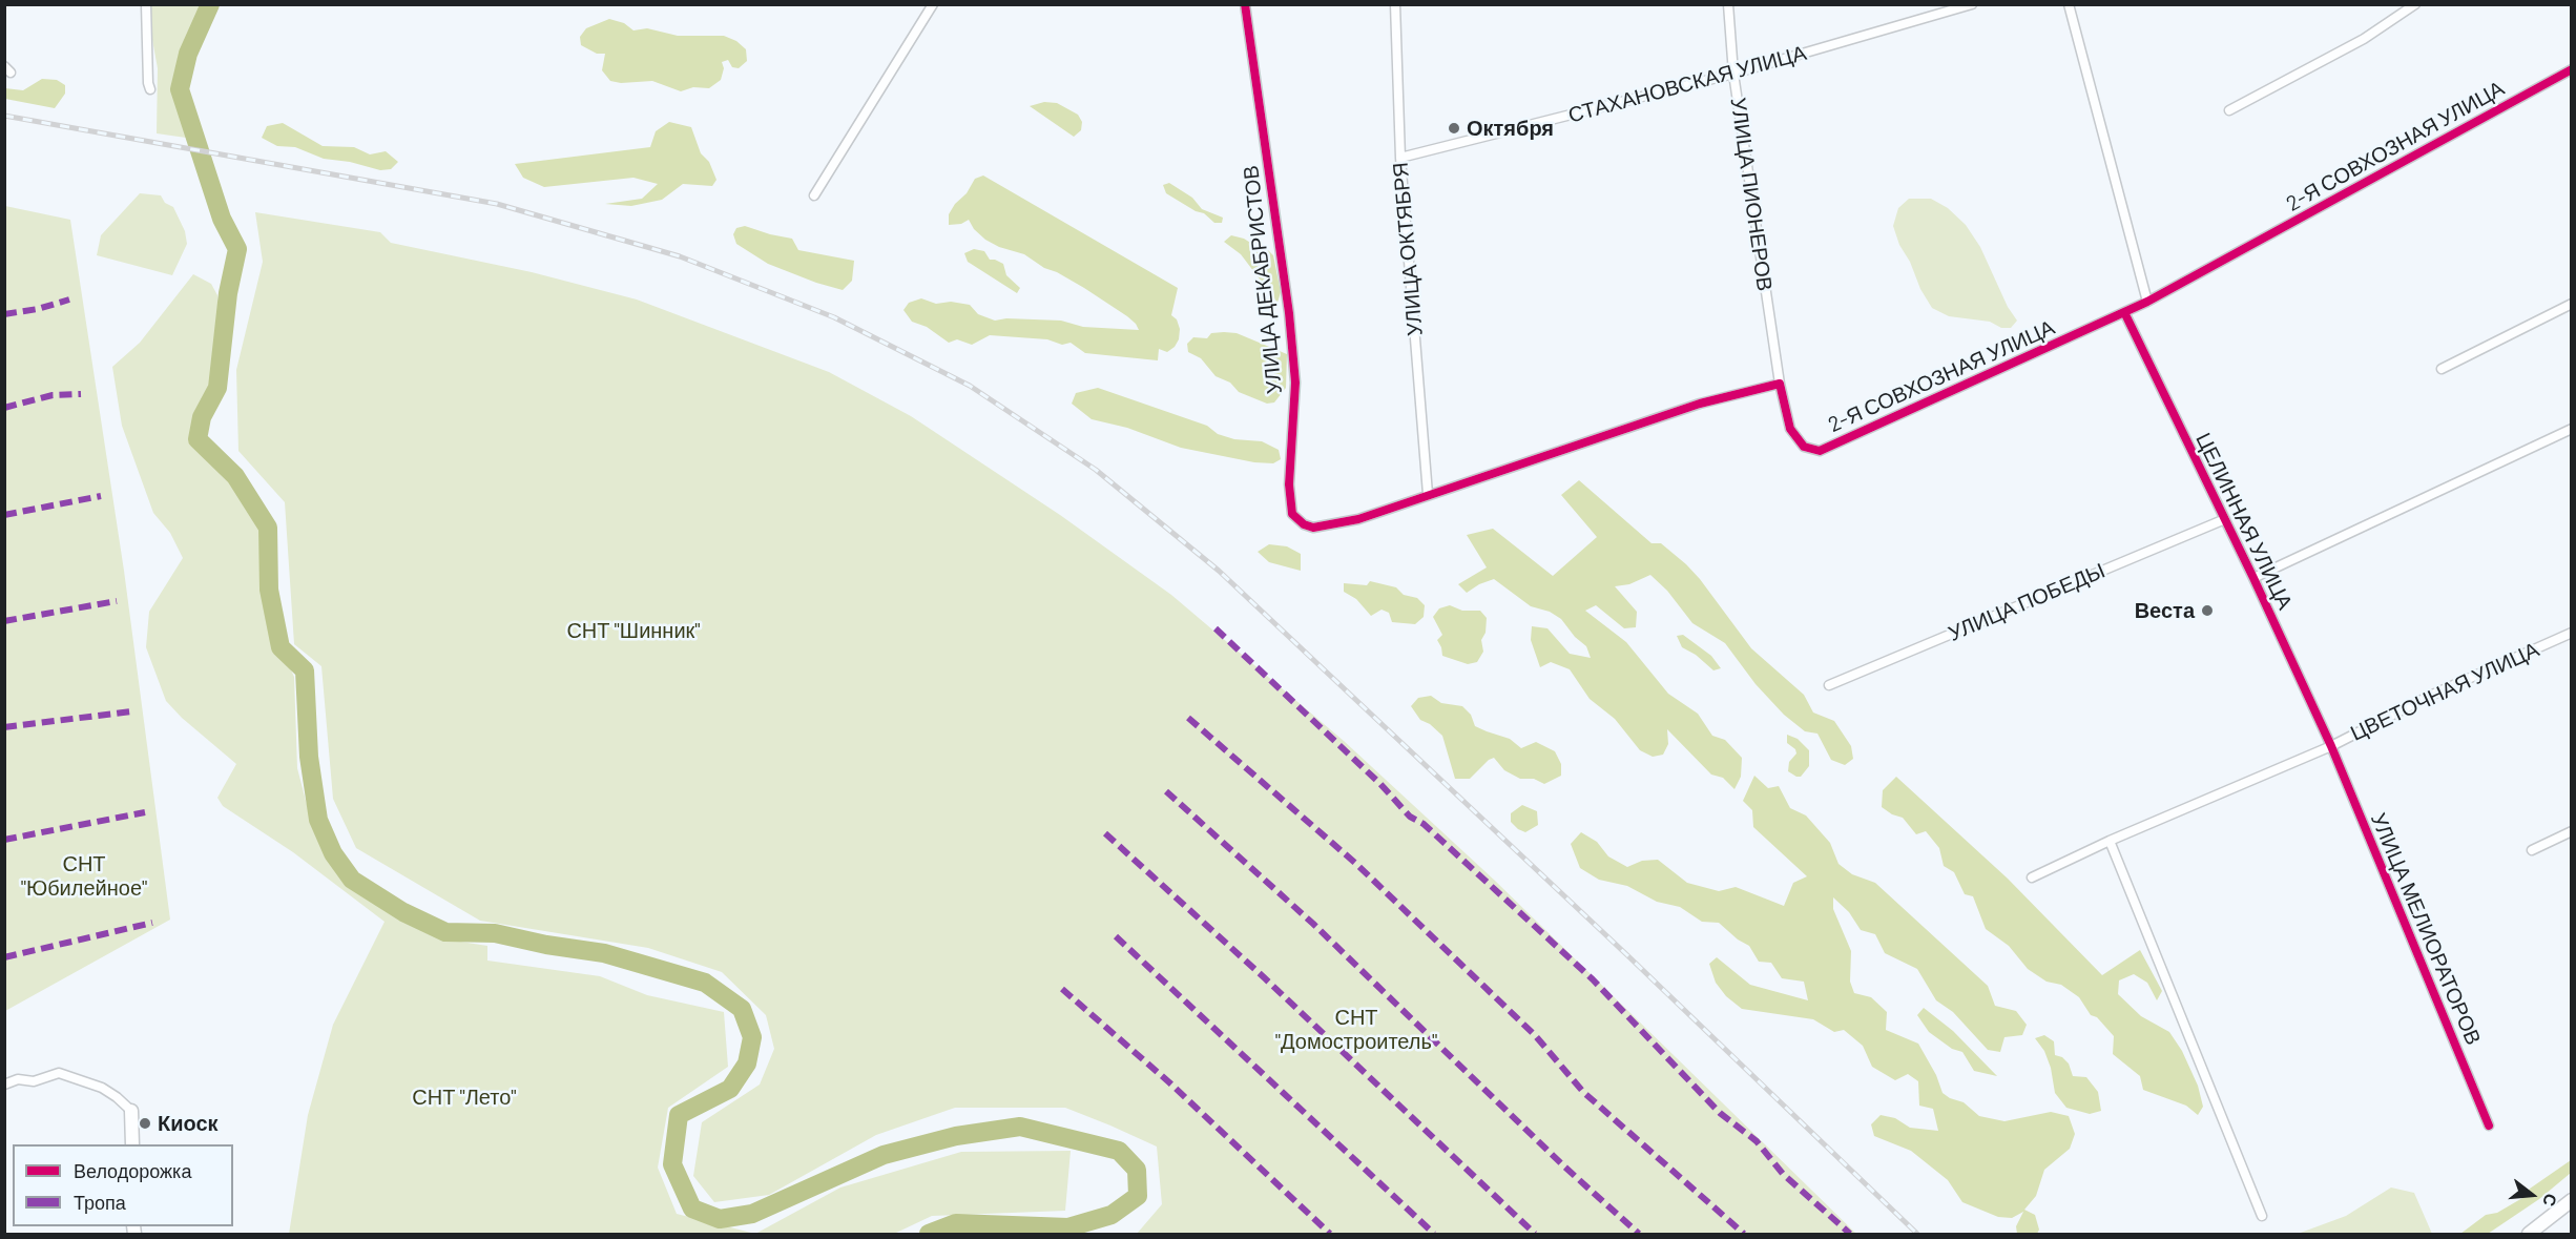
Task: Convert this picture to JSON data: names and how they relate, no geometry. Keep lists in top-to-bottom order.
{
  "streets": {
    "street": [
      "СТАХАНОВСКАЯ УЛИЦА",
      "2-Я СОВХОЗНАЯ УЛИЦА",
      "УЛИЦА ПИОНЕРОВ",
      "УЛИЦА ОКТЯБРЯ",
      "УЛИЦА ДЕКАБРИСТОВ",
      "ЦЕЛИННАЯ УЛИЦА",
      "УЛИЦА ПОБЕДЫ",
      "ЦВЕТОЧНАЯ УЛИЦА",
      "УЛИЦА МЕЛИОРАТОРОВ"
    ]
  },
  "crossings": [
    ["СТАХАНОВСКАЯ УЛИЦА", "УЛИЦА ПИОНЕРОВ"],
    ["СТАХАНОВСКАЯ УЛИЦА", "УЛИЦА ОКТЯБРЯ"],
    ["2-Я СОВХОЗНАЯ УЛИЦА", "УЛИЦА ПИОНЕРОВ"],
    ["2-Я СОВХОЗНАЯ УЛИЦА", "ЦЕЛИННАЯ УЛИЦА"],
    ["УЛИЦА ОКТЯБРЯ", "УЛИЦА ДЕКАБРИСТОВ"],
    ["ЦЕЛИННАЯ УЛИЦА", "УЛИЦА ПОБЕДЫ"],
    ["ЦЕЛИННАЯ УЛИЦА", "ЦВЕТОЧНАЯ УЛИЦА"],
    ["ЦЕЛИННАЯ УЛИЦА", "УЛИЦА МЕЛИОРАТОРОВ"],
    ["ЦВЕТОЧНАЯ УЛИЦА", "УЛИЦА МЕЛИОРАТОРОВ"]
  ],
  "parks": [
    "СНТ \"Шинник\"",
    "СНТ \"Юбилейное\"",
    "СНТ \"Домостроитель\"",
    "СНТ \"Лето\""
  ],
  "places": ["Октября", "Веста", "Киоск"],
  "legend": ["Велодорожка", "Тропа"],
  "north": "right"
}
